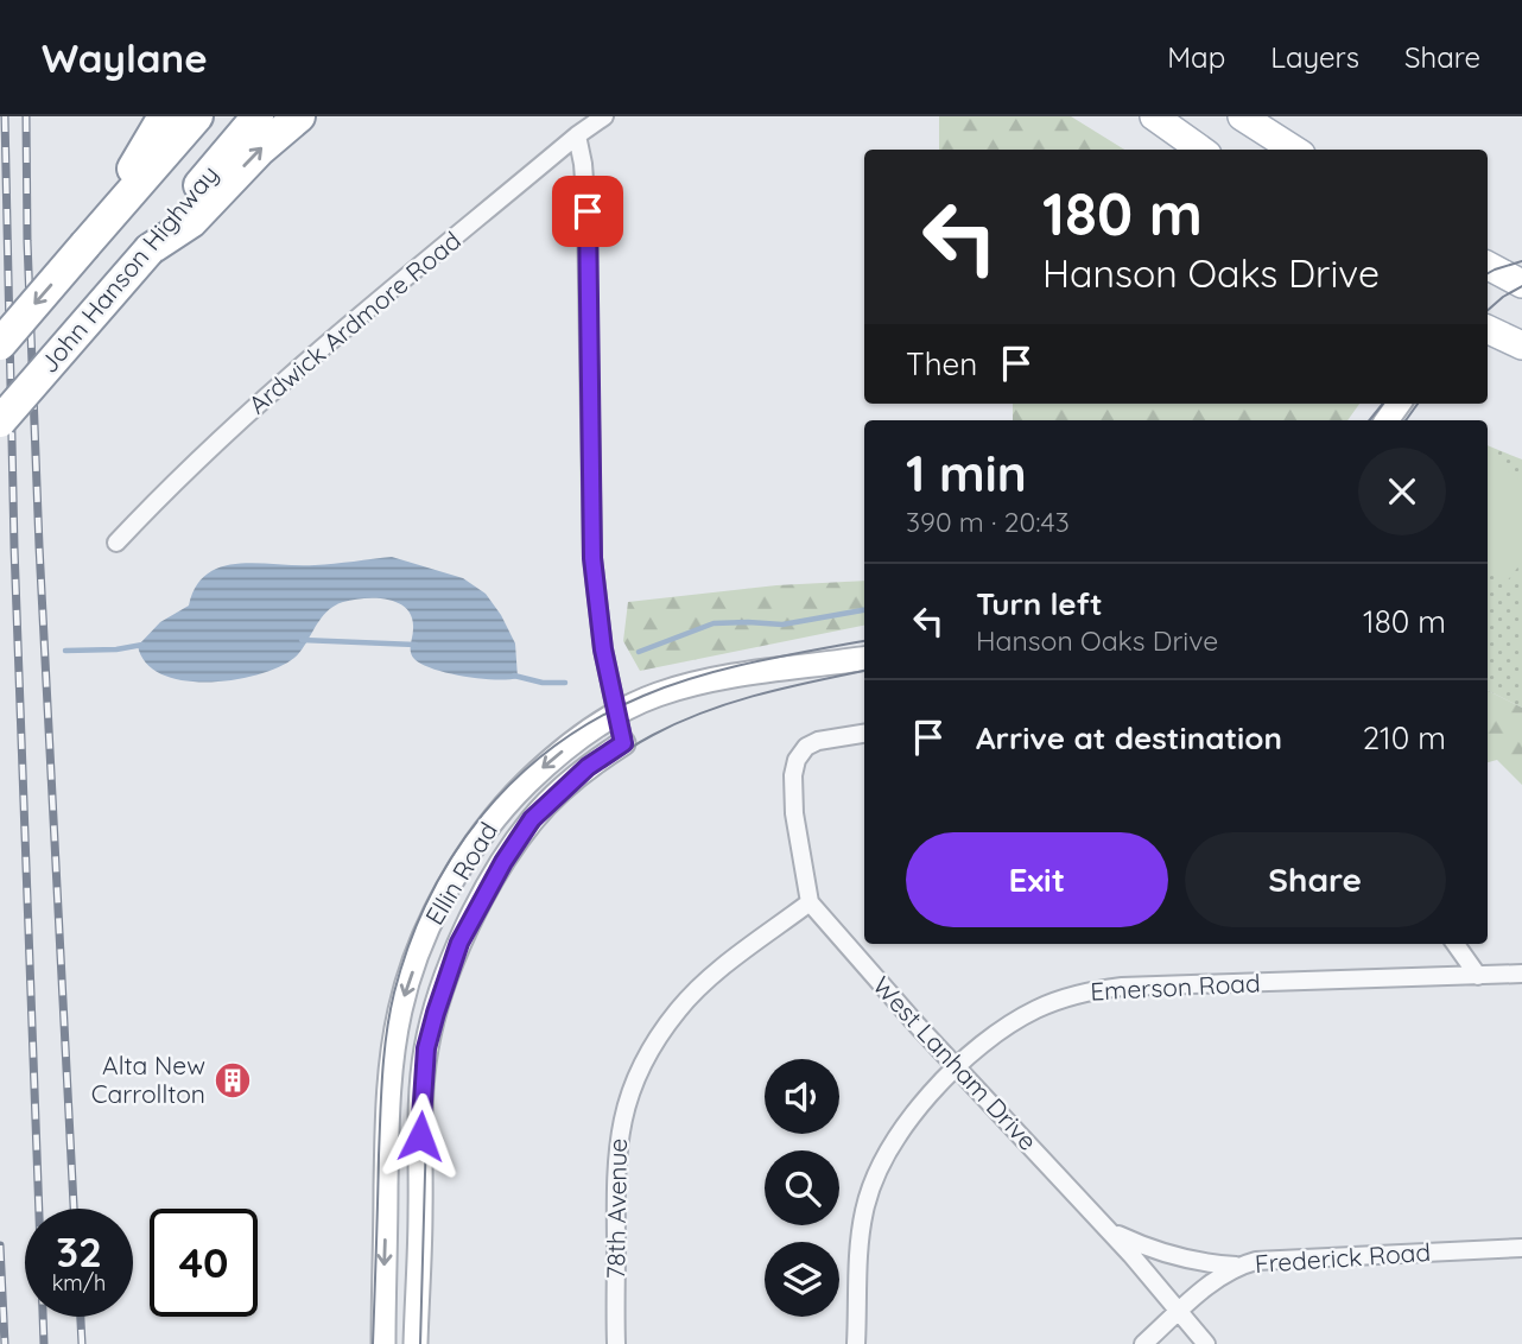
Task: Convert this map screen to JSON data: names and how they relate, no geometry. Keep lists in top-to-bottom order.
{
  "streets": {
    "highway": ["John Hanson Highway"],
    "street": [
      "Ardwick Ardmore Road",
      "Ellin Road",
      "Emerson Road",
      "West Lanham Drive",
      "78th Avenue",
      "Frederick Road"
    ]
  },
  "crossings": [
    ["Emerson Road", "West Lanham Drive"],
    ["West Lanham Drive", "78th Avenue"],
    ["West Lanham Drive", "Frederick Road"]
  ],
  "places": {
    "building": ["Alta New Carrollton"]
  },
  "page": {
    "header": "Waylane",
    "nav": ["Map", "Layers", "Share"],
    "turn": ["180 m", "Hanson Oaks Drive"],
    "then": "Then",
    "heading": ["1 min", "390 m · 20:43"],
    "list": [
      {
        "name": "Turn left",
        "note": "Hanson Oaks Drive",
        "value": "180 m"
      },
      {
        "name": "Arrive at destination",
        "value": "210 m"
      }
    ],
    "buttons": ["Exit", "Share"],
    "speed": "32 km/h",
    "limit": "40"
  }
}
